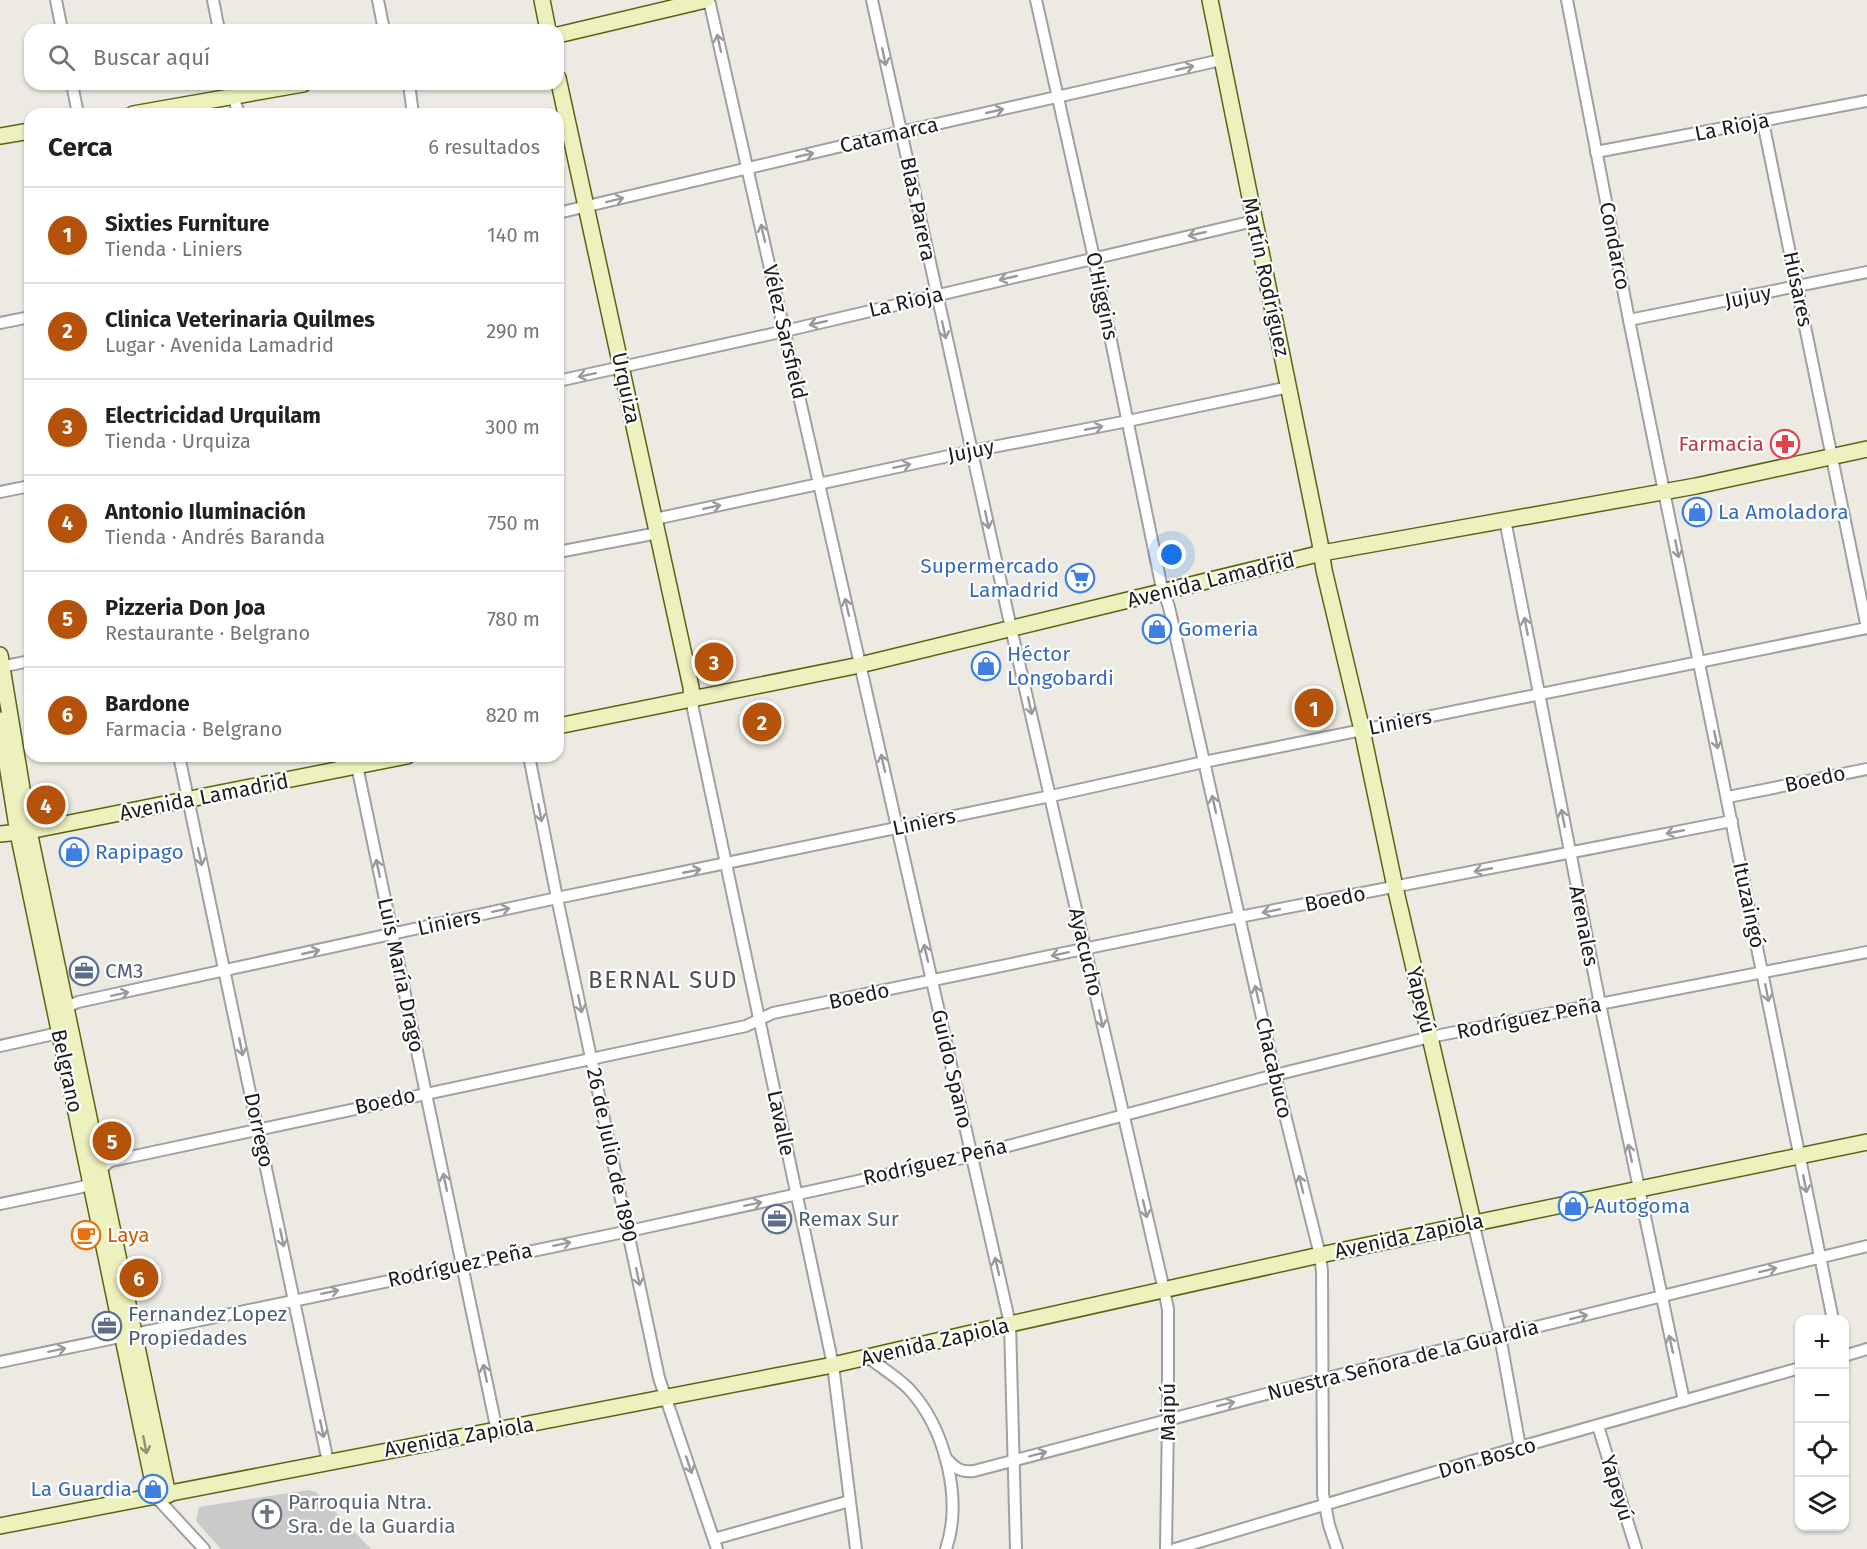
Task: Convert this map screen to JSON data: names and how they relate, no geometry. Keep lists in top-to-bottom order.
{
  "streets": {
    "street": [
      "La Rioja",
      "Catamarca",
      "Blas Parera",
      "Condarco",
      "Martín Rodríguez",
      "Húsares",
      "O'Higgins",
      "Jujuy",
      "Vélez Sarsfield",
      "Urquiza",
      "Avenida Lamadrid",
      "Liniers",
      "Boedo",
      "Ituzaingó",
      "Arenales",
      "Ayacucho",
      "Luis María Drago",
      "Yapeyú",
      "Rodríguez Peña",
      "Chacabuco",
      "Guido Spano",
      "Belgrano",
      "Lavalle",
      "Dorrego",
      "26 de Julio de 1890",
      "Avenida Zapiola",
      "Nuestra Señora de la Guardia",
      "Maipú",
      "Don Bosco"
    ]
  },
  "crossings": [
    ["La Rioja", "Blas Parera"],
    ["La Rioja", "Condarco"],
    ["La Rioja", "Martín Rodríguez"],
    ["La Rioja", "Húsares"],
    ["La Rioja", "O'Higgins"],
    ["La Rioja", "Vélez Sarsfield"],
    ["La Rioja", "Urquiza"],
    ["Catamarca", "Blas Parera"],
    ["Catamarca", "Martín Rodríguez"],
    ["Catamarca", "O'Higgins"],
    ["Catamarca", "Vélez Sarsfield"],
    ["Catamarca", "Urquiza"],
    ["Blas Parera", "Jujuy"],
    ["Blas Parera", "Avenida Lamadrid"],
    ["Blas Parera", "Ayacucho"],
    ["Condarco", "Jujuy"],
    ["Condarco", "Avenida Lamadrid"],
    ["Condarco", "Ituzaingó"],
    ["Martín Rodríguez", "Jujuy"],
    ["Martín Rodríguez", "Avenida Lamadrid"],
    ["Martín Rodríguez", "Yapeyú"],
    ["Húsares", "Jujuy"],
    ["Húsares", "Avenida Lamadrid"],
    ["Húsares", "Liniers"],
    ["O'Higgins", "Jujuy"],
    ["O'Higgins", "Avenida Lamadrid"],
    ["O'Higgins", "Chacabuco"],
    ["Jujuy", "Vélez Sarsfield"],
    ["Jujuy", "Urquiza"],
    ["Vélez Sarsfield", "Avenida Lamadrid"],
    ["Vélez Sarsfield", "Guido Spano"],
    ["Urquiza", "Avenida Lamadrid"],
    ["Urquiza", "Lavalle"],
    ["Avenida Lamadrid", "Ituzaingó"],
    ["Avenida Lamadrid", "Arenales"],
    ["Avenida Lamadrid", "Ayacucho"],
    ["Avenida Lamadrid", "Luis María Drago"],
    ["Avenida Lamadrid", "Yapeyú"],
    ["Avenida Lamadrid", "Chacabuco"],
    ["Avenida Lamadrid", "Guido Spano"],
    ["Avenida Lamadrid", "Belgrano"],
    ["Avenida Lamadrid", "Lavalle"],
    ["Avenida Lamadrid", "Dorrego"],
    ["Liniers", "Ituzaingó"],
    ["Liniers", "Arenales"],
    ["Liniers", "Ayacucho"],
    ["Liniers", "Luis María Drago"],
    ["Liniers", "Yapeyú"],
    ["Liniers", "Chacabuco"],
    ["Liniers", "Guido Spano"],
    ["Liniers", "Belgrano"],
    ["Liniers", "Lavalle"],
    ["Liniers", "Dorrego"],
    ["Liniers", "26 de Julio de 1890"],
    ["Boedo", "Ituzaingó"],
    ["Boedo", "Arenales"],
    ["Boedo", "Ayacucho"],
    ["Boedo", "Luis María Drago"],
    ["Boedo", "Yapeyú"],
    ["Boedo", "Chacabuco"],
    ["Boedo", "Guido Spano"],
    ["Boedo", "Belgrano"],
    ["Boedo", "Lavalle"],
    ["Boedo", "Dorrego"],
    ["Boedo", "26 de Julio de 1890"],
    ["Ituzaingó", "Rodríguez Peña"],
    ["Ituzaingó", "Avenida Zapiola"],
    ["Ituzaingó", "Nuestra Señora de la Guardia"],
    ["Arenales", "Rodríguez Peña"],
    ["Arenales", "Avenida Zapiola"],
    ["Arenales", "Nuestra Señora de la Guardia"],
    ["Arenales", "Don Bosco"],
    ["Ayacucho", "Rodríguez Peña"],
    ["Ayacucho", "Avenida Zapiola"],
    ["Ayacucho", "Maipú"],
    ["Luis María Drago", "Rodríguez Peña"],
    ["Luis María Drago", "Avenida Zapiola"],
    ["Yapeyú", "Rodríguez Peña"],
    ["Yapeyú", "Avenida Zapiola"],
    ["Yapeyú", "Nuestra Señora de la Guardia"],
    ["Yapeyú", "Don Bosco"],
    ["Rodríguez Peña", "Chacabuco"],
    ["Rodríguez Peña", "Guido Spano"],
    ["Rodríguez Peña", "Belgrano"],
    ["Rodríguez Peña", "Lavalle"],
    ["Rodríguez Peña", "Dorrego"],
    ["Rodríguez Peña", "26 de Julio de 1890"],
    ["Chacabuco", "Avenida Zapiola"],
    ["Chacabuco", "Nuestra Señora de la Guardia"],
    ["Chacabuco", "Don Bosco"],
    ["Guido Spano", "Avenida Zapiola"],
    ["Guido Spano", "Nuestra Señora de la Guardia"],
    ["Belgrano", "Avenida Zapiola"],
    ["Lavalle", "Avenida Zapiola"],
    ["Dorrego", "Avenida Zapiola"],
    ["26 de Julio de 1890", "Avenida Zapiola"],
    ["Avenida Zapiola", "Maipú"],
    ["Nuestra Señora de la Guardia", "Maipú"]
  ],
  "one_way": [
    "La Rioja",
    "Catamarca",
    "Blas Parera",
    "Jujuy",
    "Vélez Sarsfield",
    "Liniers",
    "Ituzaingó",
    "Arenales",
    "Ayacucho",
    "Luis María Drago",
    "Chacabuco",
    "Guido Spano",
    "Dorrego",
    "26 de Julio de 1890",
    "Nuestra Señora de la Guardia"
  ],
  "districts": ["BERNAL SUD"],
  "places": {
    "pharmacy": ["Farmacia"],
    "shop": [
      "La Amoladora",
      "Gomeria",
      "Héctor Longobardi",
      "Rapipago",
      "Autogoma",
      "La Guardia"
    ],
    "supermarket": ["Supermercado Lamadrid"],
    "office": ["CM3", "Remax Sur", "Fernandez Lopez Propiedades"],
    "cafe": ["Laya"],
    "church": ["Parroquia Ntra. Sra. de la Guardia"]
  },
  "page": {
    "search": "Buscar aquí",
    "heading": ["Cerca", "6 resultados"],
    "list": [
      {
        "mark": "1",
        "name": "Sixties Furniture",
        "note": "Tienda · Liniers",
        "value": "140 m"
      },
      {
        "mark": "2",
        "name": "Clinica Veterinaria Quilmes",
        "note": "Lugar · Avenida Lamadrid",
        "value": "290 m"
      },
      {
        "mark": "3",
        "name": "Electricidad Urquilam",
        "note": "Tienda · Urquiza",
        "value": "300 m"
      },
      {
        "mark": "4",
        "name": "Antonio Iluminación",
        "note": "Tienda · Andrés Baranda",
        "value": "750 m"
      },
      {
        "mark": "5",
        "name": "Pizzeria Don Joa",
        "note": "Restaurante · Belgrano",
        "value": "780 m"
      },
      {
        "mark": "6",
        "name": "Bardone",
        "note": "Farmacia · Belgrano",
        "value": "820 m"
      }
    ],
    "pins": [
      "3",
      "1",
      "2",
      "4",
      "5",
      "6"
    ],
    "map_buttons": ["+", "−"]
  }
}
